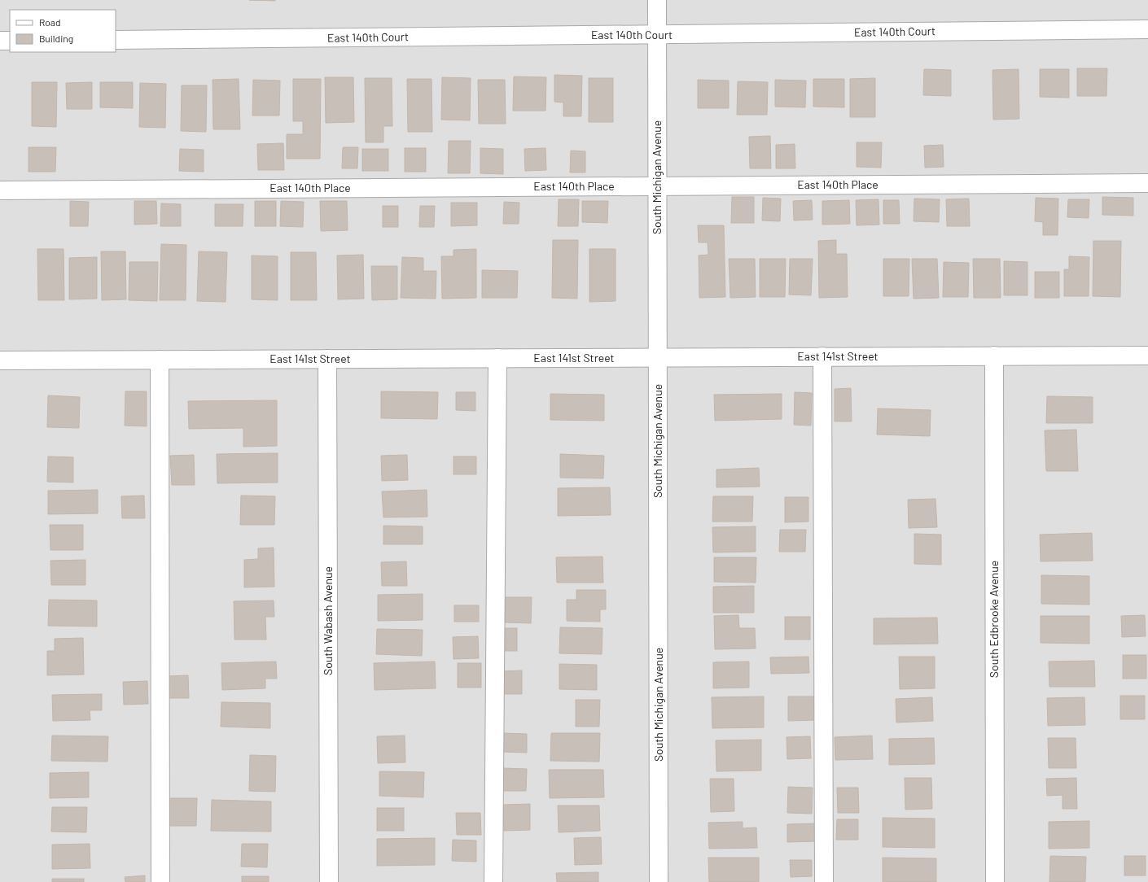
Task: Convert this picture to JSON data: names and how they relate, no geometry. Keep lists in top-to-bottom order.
{
  "streets": {
    "street": [
      "East 140th Court",
      "South Michigan Avenue",
      "East 140th Place",
      "East 141st Street",
      "South Edbrooke Avenue",
      "South Wabash Avenue"
    ]
  },
  "crossings": [
    ["East 140th Court", "South Michigan Avenue"],
    ["South Michigan Avenue", "East 140th Place"],
    ["South Michigan Avenue", "East 141st Street"],
    ["East 141st Street", "South Edbrooke Avenue"],
    ["East 141st Street", "South Wabash Avenue"]
  ],
  "legend": ["Road", "Building"]
}
